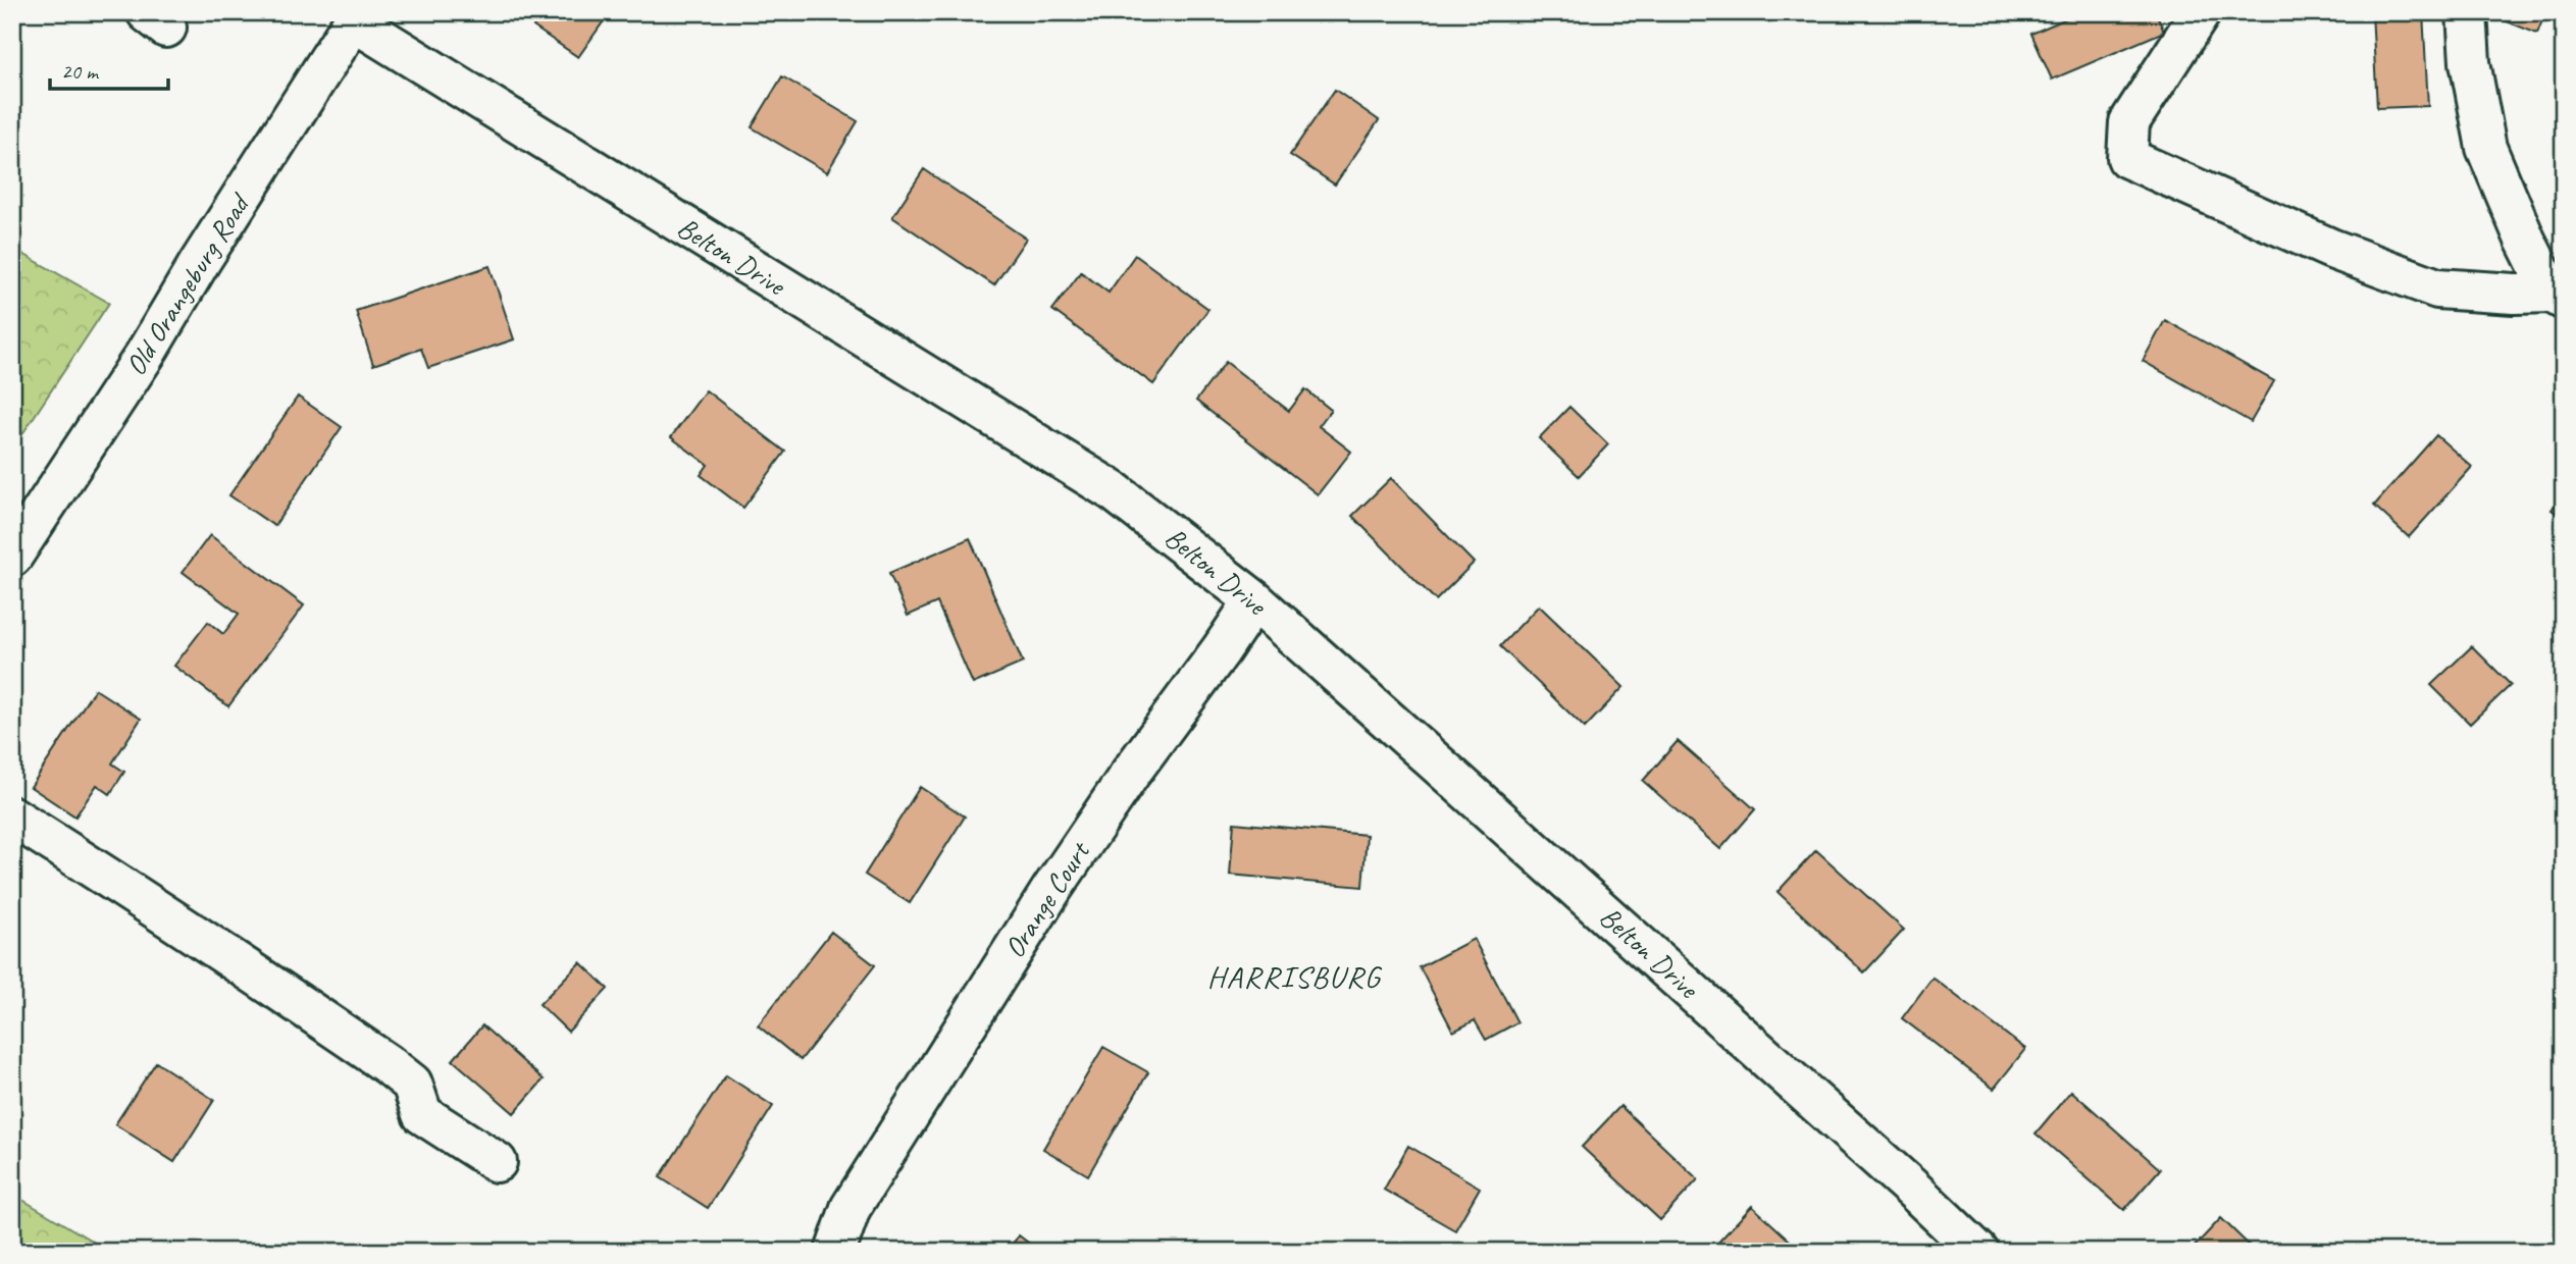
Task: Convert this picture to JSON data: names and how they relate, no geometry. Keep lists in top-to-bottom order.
{
  "streets": {
    "street": ["Belton Drive", "Old Orangeburg Road", "Orange Court"]
  },
  "crossings": [
    ["Belton Drive", "Old Orangeburg Road"],
    ["Belton Drive", "Orange Court"]
  ],
  "districts": ["HARRISBURG"],
  "scale_bar": "20 m"
}
